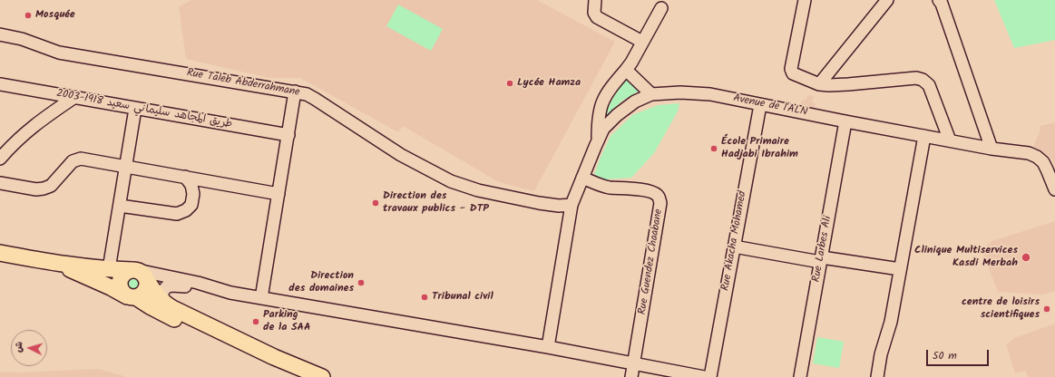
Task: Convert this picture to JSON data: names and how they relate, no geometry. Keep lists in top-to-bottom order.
{
  "streets": {
    "street": [
      "Rue Taleb Abderrahmane",
      "Avenue de l'ALN",
      "طريق المجاهد سليماني سعيد 1918-2003",
      "Rue Akacha Mohamed",
      "Rue Larbes Ali",
      "Rue Guendez Chaabane"
    ]
  },
  "crossings": [
    ["Rue Taleb Abderrahmane", "Avenue de l'ALN"],
    ["Avenue de l'ALN", "Rue Akacha Mohamed"],
    ["Avenue de l'ALN", "Rue Larbes Ali"],
    ["Avenue de l'ALN", "Rue Guendez Chaabane"]
  ],
  "places": [
    "Mosquée",
    "Lycée Hamza",
    "École Primaire Hadjabi Ibrahim",
    "Direction des travaux publics - DTP",
    "Clinique Multiservices Kasdi Merbah",
    "Direction des domaines",
    "Tribunal civil",
    "centre de loisirs scientifiques",
    "Parking de la SAA"
  ],
  "scale_bar": "50 m",
  "north": "left"
}
